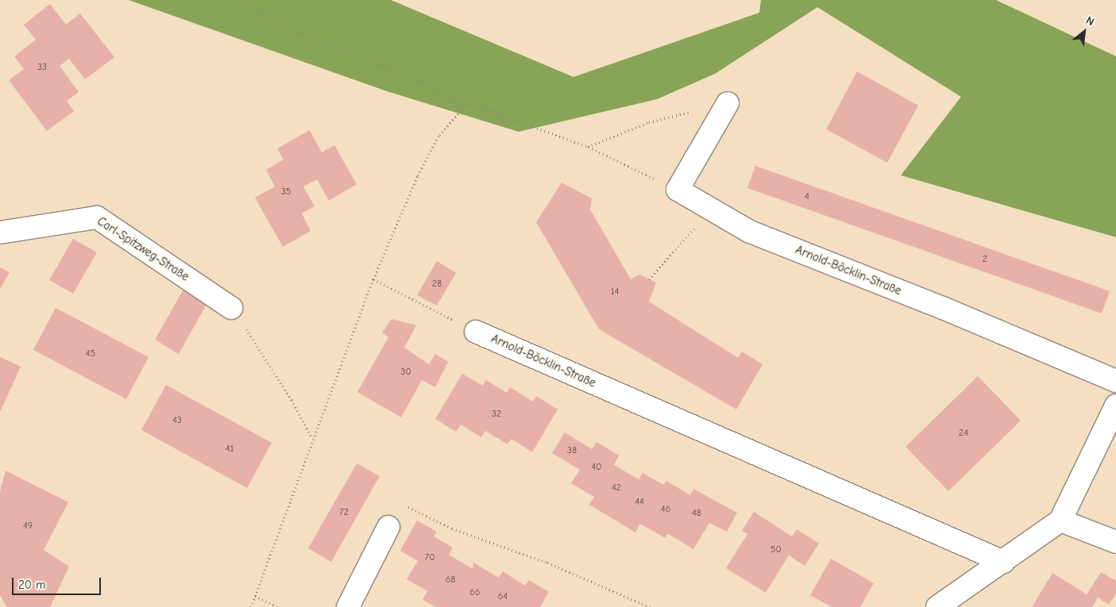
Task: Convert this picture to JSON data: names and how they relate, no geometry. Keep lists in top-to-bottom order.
{
  "streets": {
    "street": ["Carl-Spitzweg-Straße", "Arnold-Böcklin-Straße"]
  },
  "house_numbers": [
    "33",
    "35",
    "4",
    "2",
    "28",
    "14",
    "45",
    "30",
    "32",
    "43",
    "24",
    "41",
    "38",
    "40",
    "42",
    "44",
    "46",
    "72",
    "48",
    "49",
    "50",
    "70",
    "68",
    "66",
    "64"
  ],
  "scale_bar": "20 m",
  "north": "top right"
}
